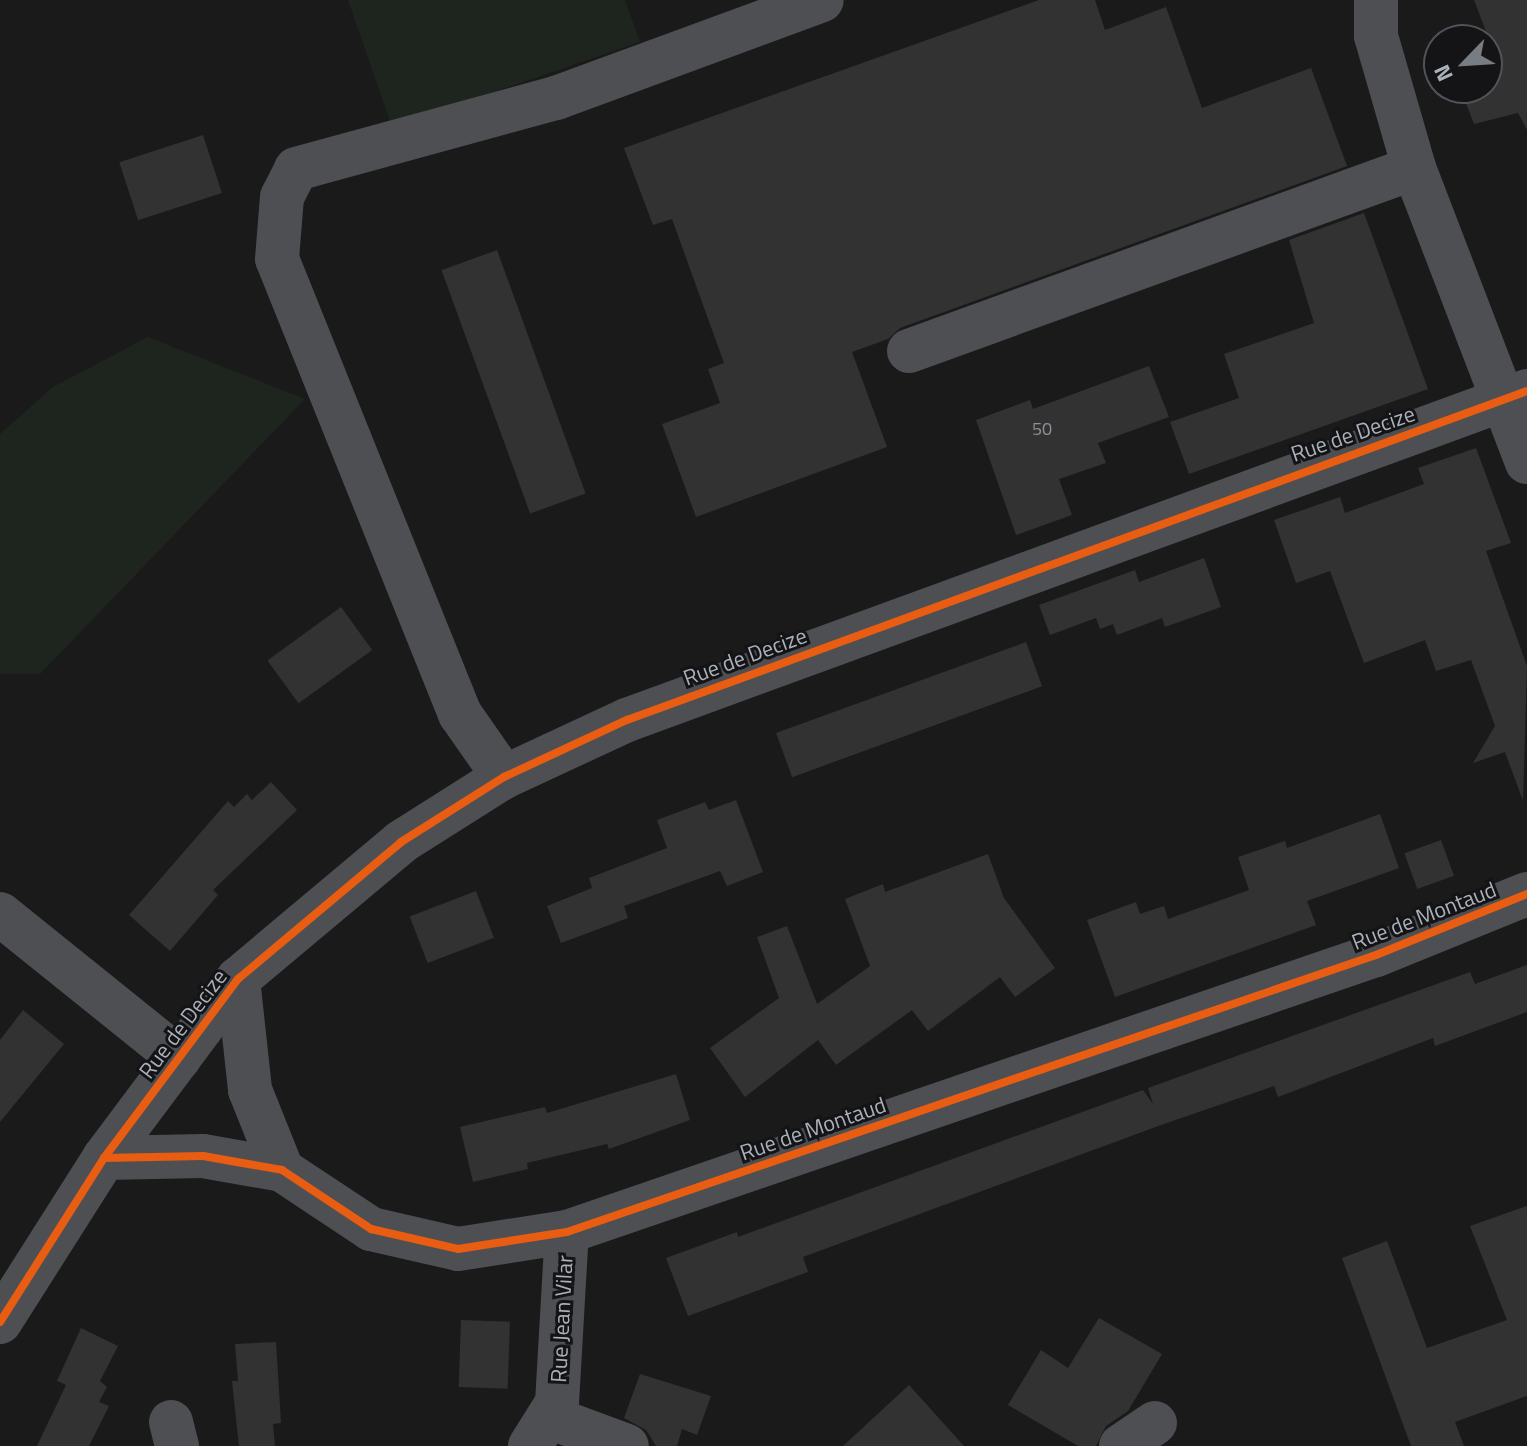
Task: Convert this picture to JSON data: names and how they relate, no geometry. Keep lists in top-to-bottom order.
{
  "streets": {
    "street": ["Rue de Decize", "Rue de Montaud", "Rue Jean Vilar"]
  },
  "crossings": [
    ["Rue de Decize", "Rue de Montaud"],
    ["Rue de Montaud", "Rue Jean Vilar"]
  ],
  "house_numbers": ["50"],
  "north": "bottom left"
}
